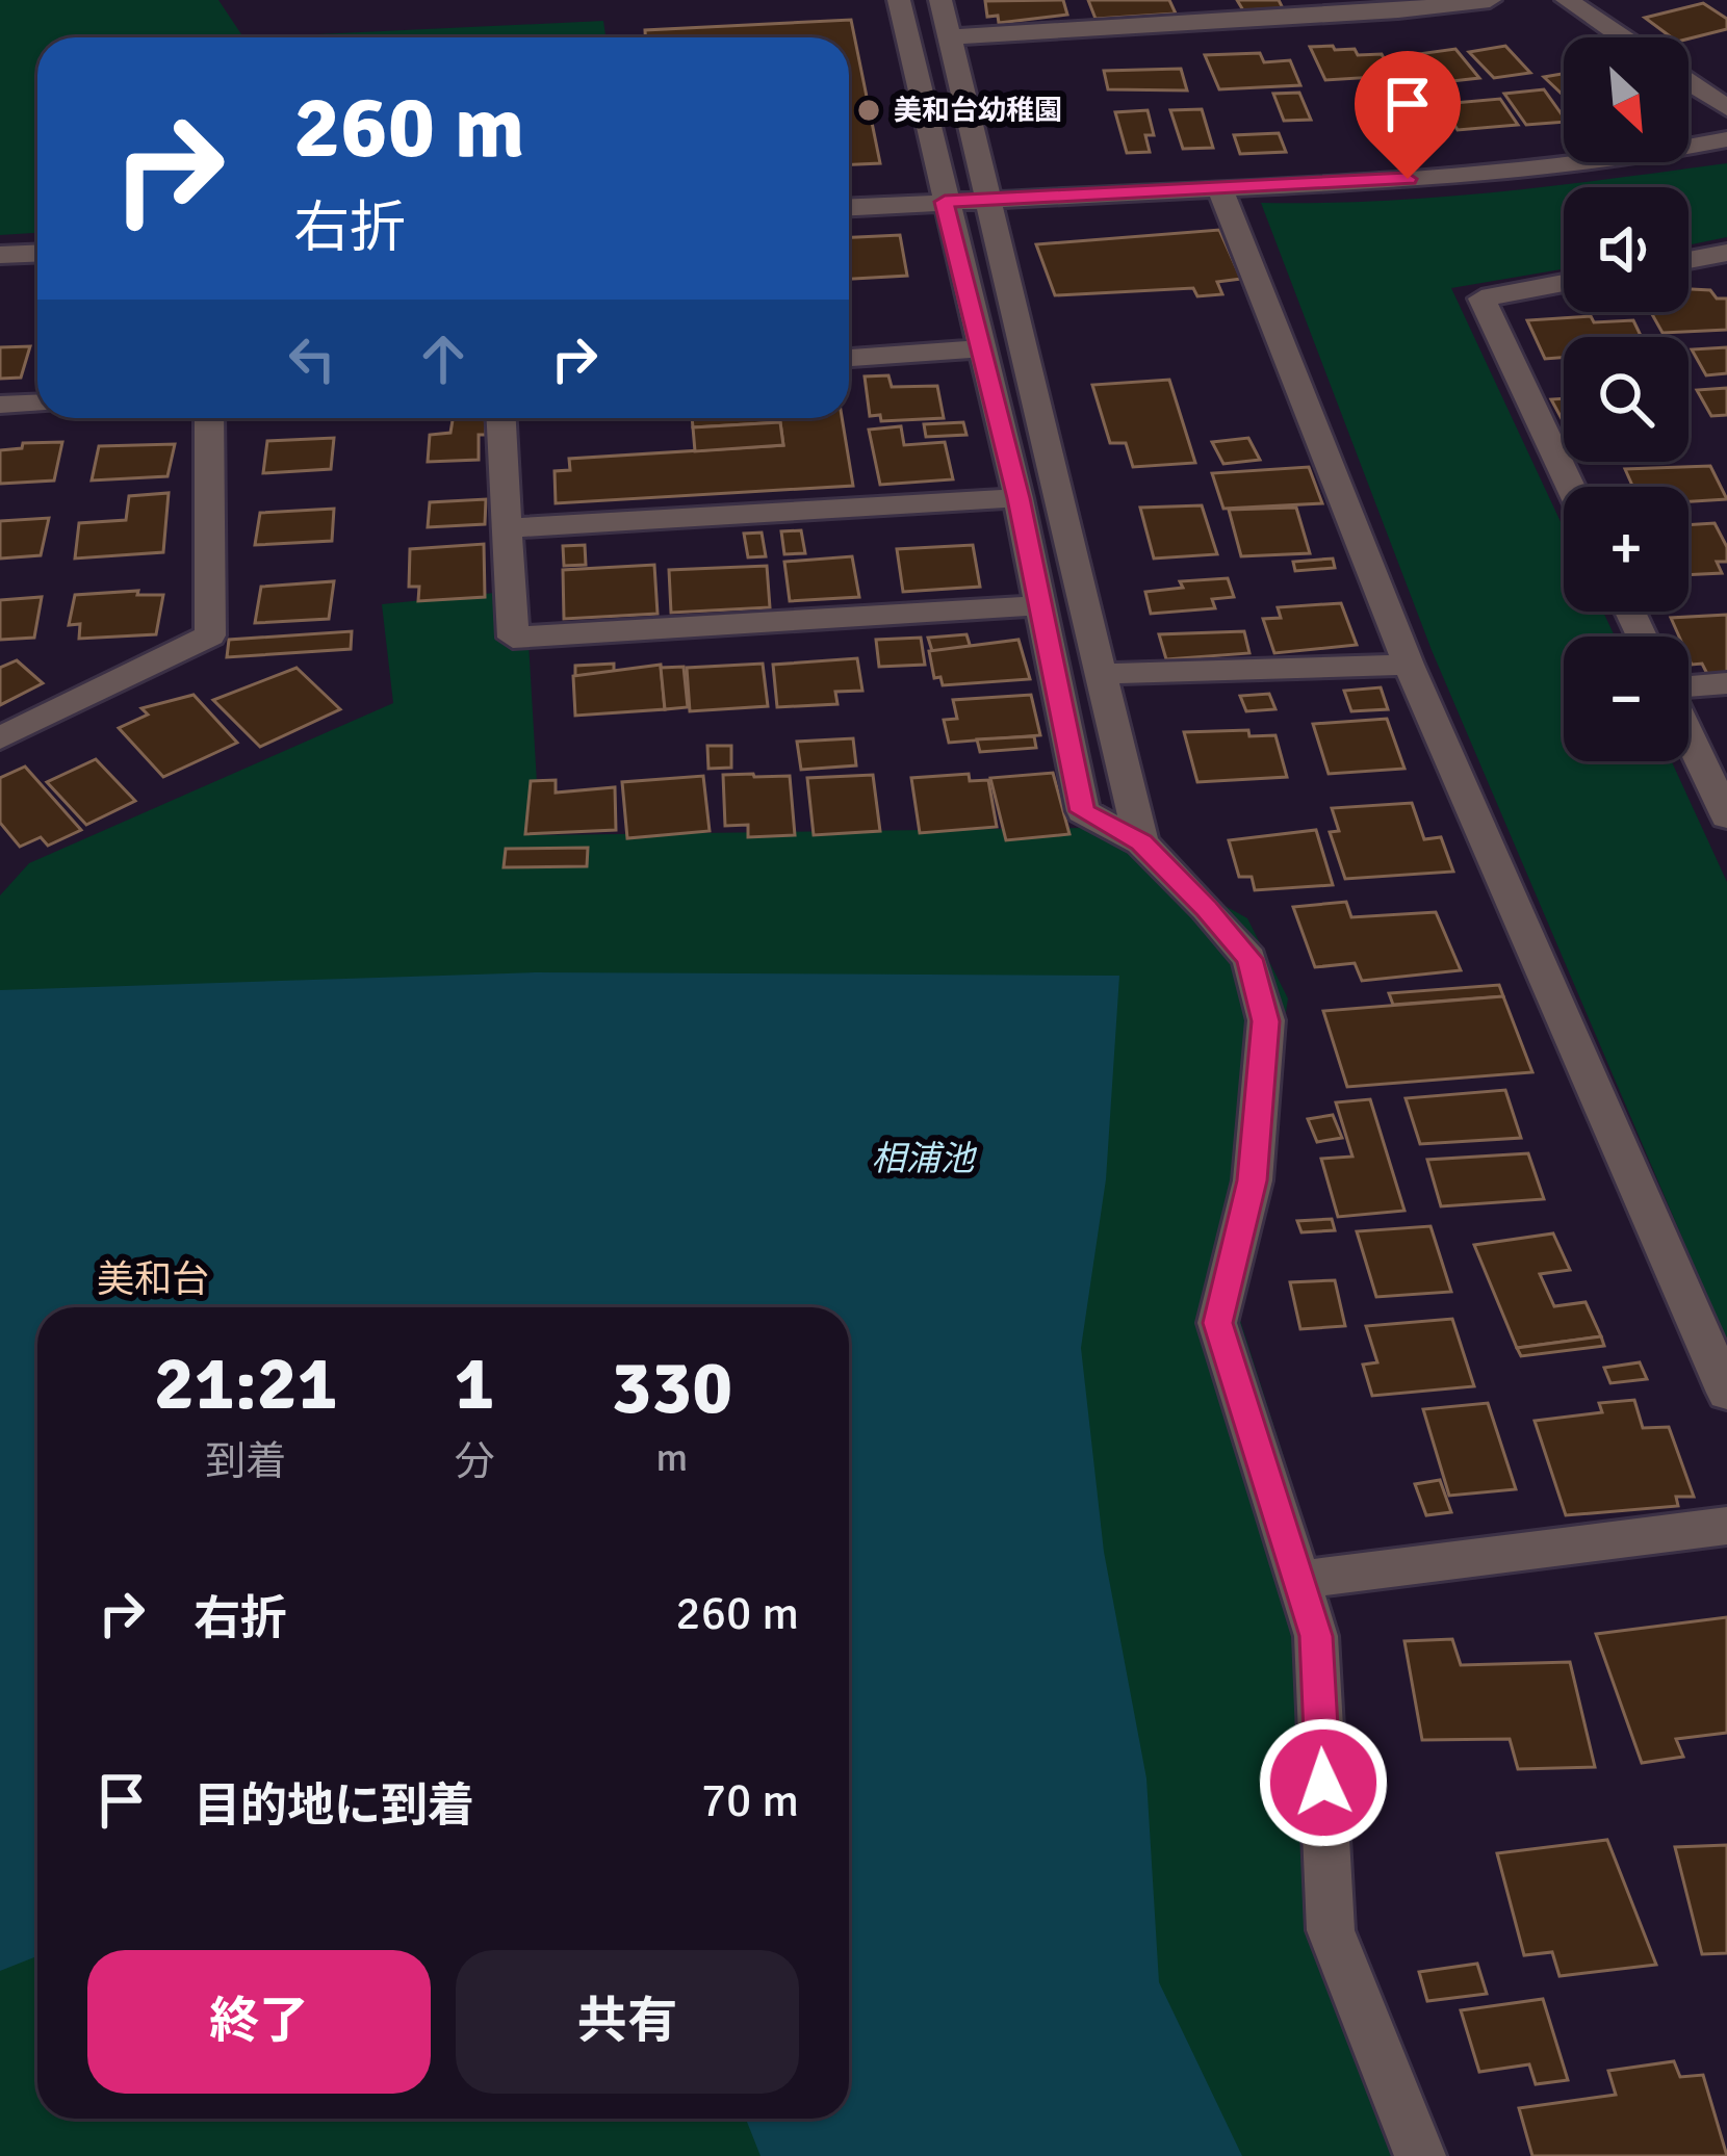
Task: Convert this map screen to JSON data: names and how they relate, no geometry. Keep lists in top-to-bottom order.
{
  "districts": ["美和台"],
  "water": ["相浦池"],
  "places": ["美和台幼稚園"],
  "north": "bottom right",
  "page": {
    "map_buttons": ["+", "−"],
    "turn": ["260 m", "右折"],
    "eta": [
      "21:21",
      "到着",
      "1",
      "分",
      "330",
      "m"
    ],
    "list": [
      {
        "name": "右折",
        "value": "260 m"
      },
      {
        "name": "目的地に到着",
        "value": "70 m"
      }
    ],
    "buttons": ["終了", "共有"]
  }
}
